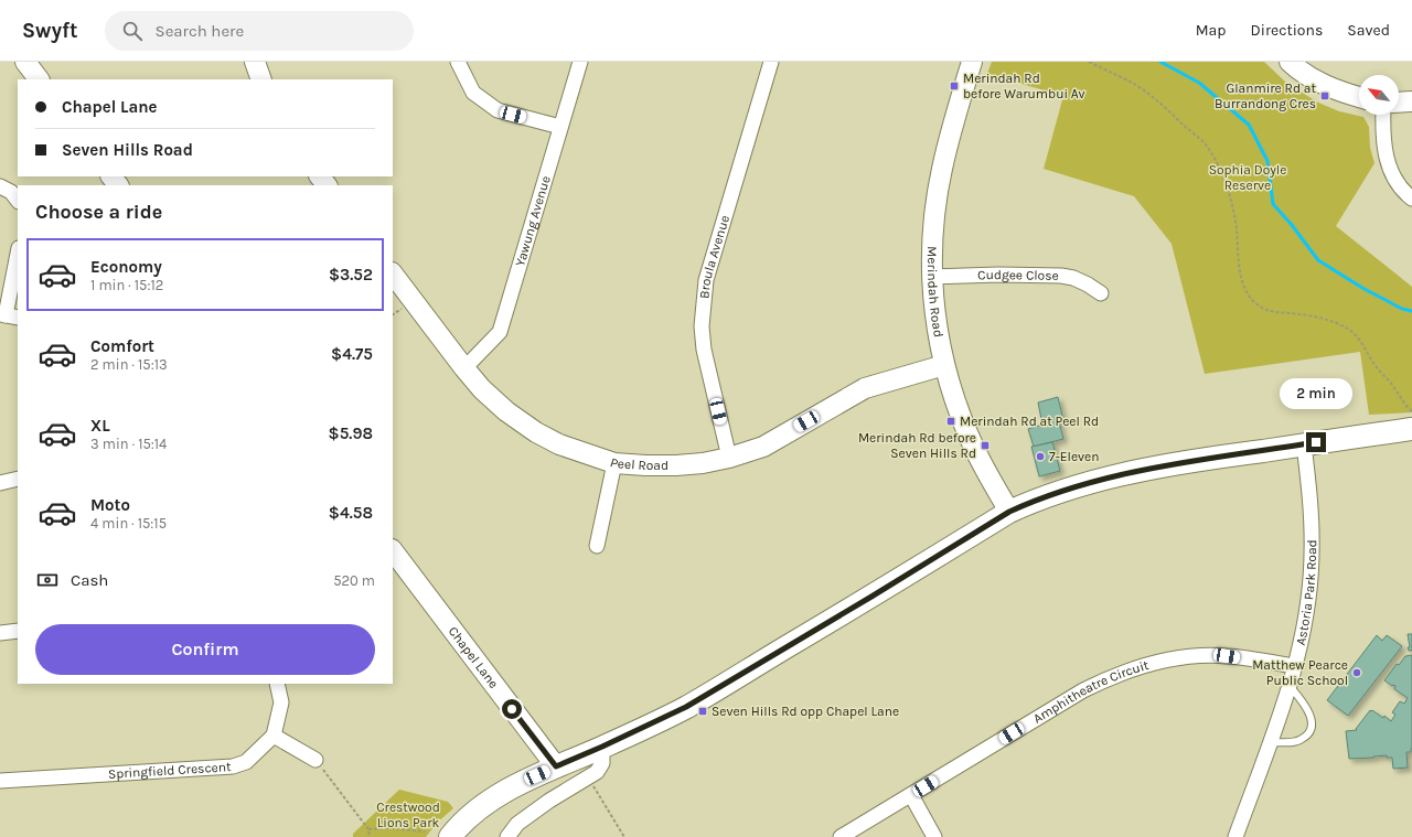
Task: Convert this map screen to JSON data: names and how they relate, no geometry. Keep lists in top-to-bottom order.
{
  "streets": {
    "street": [
      "Yawung Avenue",
      "Broula Avenue",
      "Cudgee Close",
      "Merindah Road",
      "Peel Road",
      "Astoria Park Road",
      "Chapel Lane",
      "Amphitheatre Circuit",
      "Springfield Crescent"
    ]
  },
  "crossings": [
    ["Yawung Avenue", "Peel Road"],
    ["Broula Avenue", "Peel Road"],
    ["Cudgee Close", "Merindah Road"],
    ["Merindah Road", "Peel Road"],
    ["Astoria Park Road", "Amphitheatre Circuit"]
  ],
  "parks": ["Sophia Doyle Reserve", "Crestwood Lions Park"],
  "places": {
    "transit": [
      "Merindah Rd before Warumbui Av",
      "Glanmire Rd at Burrandong Cres",
      "Merindah Rd at Peel Rd",
      "Merindah Rd before Seven Hills Rd",
      "Seven Hills Rd opp Chapel Lane"
    ],
    "other": ["7-Eleven", "Matthew Pearce Public School"]
  },
  "north": "top left",
  "page": {
    "header": "Swyft",
    "search": "Search here",
    "nav": ["Map", "Directions", "Saved"],
    "banner": ["Chapel Lane", "Seven Hills Road"],
    "heading": "Choose a ride",
    "list": [
      {
        "name": "Economy",
        "note": "1 min · 15:12",
        "value": "$3.52"
      },
      {
        "name": "Comfort",
        "note": "2 min · 15:13",
        "value": "$4.75"
      },
      {
        "name": "XL",
        "note": "3 min · 15:14",
        "value": "$5.98"
      },
      {
        "name": "Moto",
        "note": "4 min · 15:15",
        "value": "$4.58"
      }
    ],
    "bubble": "2 min",
    "pay": ["Cash", "520 m"],
    "buttons": "Confirm"
  }
}
